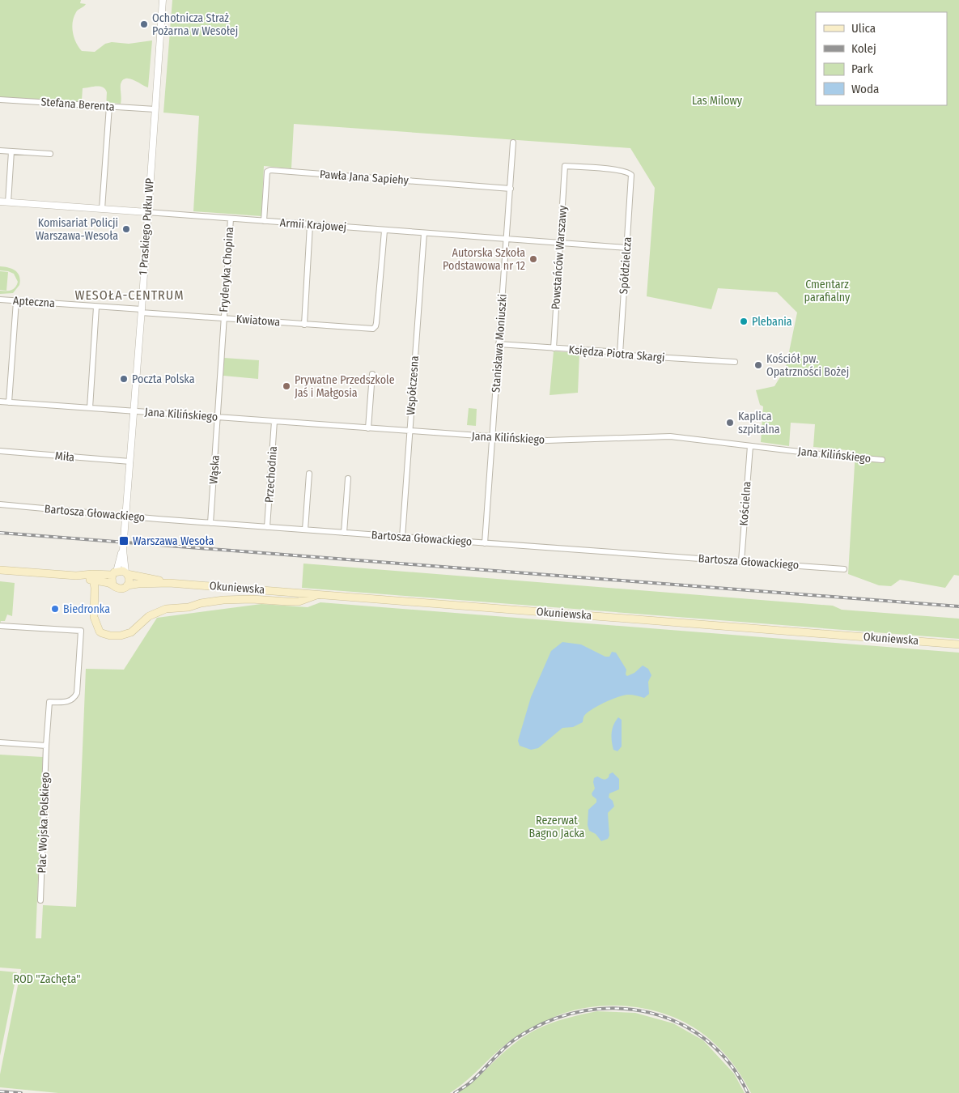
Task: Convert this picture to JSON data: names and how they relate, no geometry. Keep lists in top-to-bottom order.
{
  "streets": {
    "main road": ["Okuniewska"],
    "street": [
      "Stefana Berenta",
      "Pawła Jana Sapiehy",
      "Armii Krajowej",
      "1 Praskiego Pułku WP",
      "Powstańców Warszawy",
      "Spółdzielcza",
      "Fryderyka Chopina",
      "Apteczna",
      "Kwiatowa",
      "Stanisława Moniuszki",
      "Księdza Piotra Skargi",
      "Współczesna",
      "Jana Kilińskiego",
      "Miła",
      "Wąska",
      "Przechodnia",
      "Kościelna",
      "Bartosza Głowackiego",
      "Plac Wojska Polskiego"
    ]
  },
  "crossings": [
    ["Stefana Berenta", "1 Praskiego Pułku WP"],
    ["Pawła Jana Sapiehy", "Armii Krajowej"],
    ["Pawła Jana Sapiehy", "Stanisława Moniuszki"],
    ["Armii Krajowej", "1 Praskiego Pułku WP"],
    ["Armii Krajowej", "Powstańców Warszawy"],
    ["Armii Krajowej", "Spółdzielcza"],
    ["Armii Krajowej", "Fryderyka Chopina"],
    ["Armii Krajowej", "Kwiatowa"],
    ["Armii Krajowej", "Stanisława Moniuszki"],
    ["Armii Krajowej", "Współczesna"],
    ["1 Praskiego Pułku WP", "Apteczna"],
    ["1 Praskiego Pułku WP", "Kwiatowa"],
    ["1 Praskiego Pułku WP", "Jana Kilińskiego"],
    ["1 Praskiego Pułku WP", "Miła"],
    ["1 Praskiego Pułku WP", "Bartosza Głowackiego"],
    ["1 Praskiego Pułku WP", "Okuniewska"],
    ["Powstańców Warszawy", "Spółdzielcza"],
    ["Powstańców Warszawy", "Księdza Piotra Skargi"],
    ["Spółdzielcza", "Księdza Piotra Skargi"],
    ["Fryderyka Chopina", "Kwiatowa"],
    ["Fryderyka Chopina", "Jana Kilińskiego"],
    ["Fryderyka Chopina", "Wąska"],
    ["Apteczna", "Kwiatowa"],
    ["Stanisława Moniuszki", "Księdza Piotra Skargi"],
    ["Stanisława Moniuszki", "Jana Kilińskiego"],
    ["Stanisława Moniuszki", "Bartosza Głowackiego"],
    ["Współczesna", "Jana Kilińskiego"],
    ["Współczesna", "Bartosza Głowackiego"],
    ["Jana Kilińskiego", "Wąska"],
    ["Jana Kilińskiego", "Przechodnia"],
    ["Jana Kilińskiego", "Kościelna"],
    ["Wąska", "Bartosza Głowackiego"],
    ["Przechodnia", "Bartosza Głowackiego"],
    ["Kościelna", "Bartosza Głowackiego"]
  ],
  "districts": ["WESOŁA-CENTRUM"],
  "parks": [
    "Las Milowy",
    "Cmentarz parafialny",
    "Rezerwat Bagno Jacka",
    "ROD \"Zachęta\""
  ],
  "places": {
    "other": [
      "Ochotnicza Straż Pożarna w Wesołej",
      "Komisariat Policji Warszawa-Wesoła",
      "Autorska Szkoła Podstawowa nr 12",
      "Plebania",
      "Kościół pw. Opatrzności Bożej",
      "Poczta Polska",
      "Prywatne Przedszkole Jaś i Małgosia",
      "Kaplica szpitalna",
      "Biedronka"
    ],
    "transit": ["Warszawa Wesoła"]
  },
  "legend": [
    "Ulica",
    "Kolej",
    "Park",
    "Woda"
  ]
}
